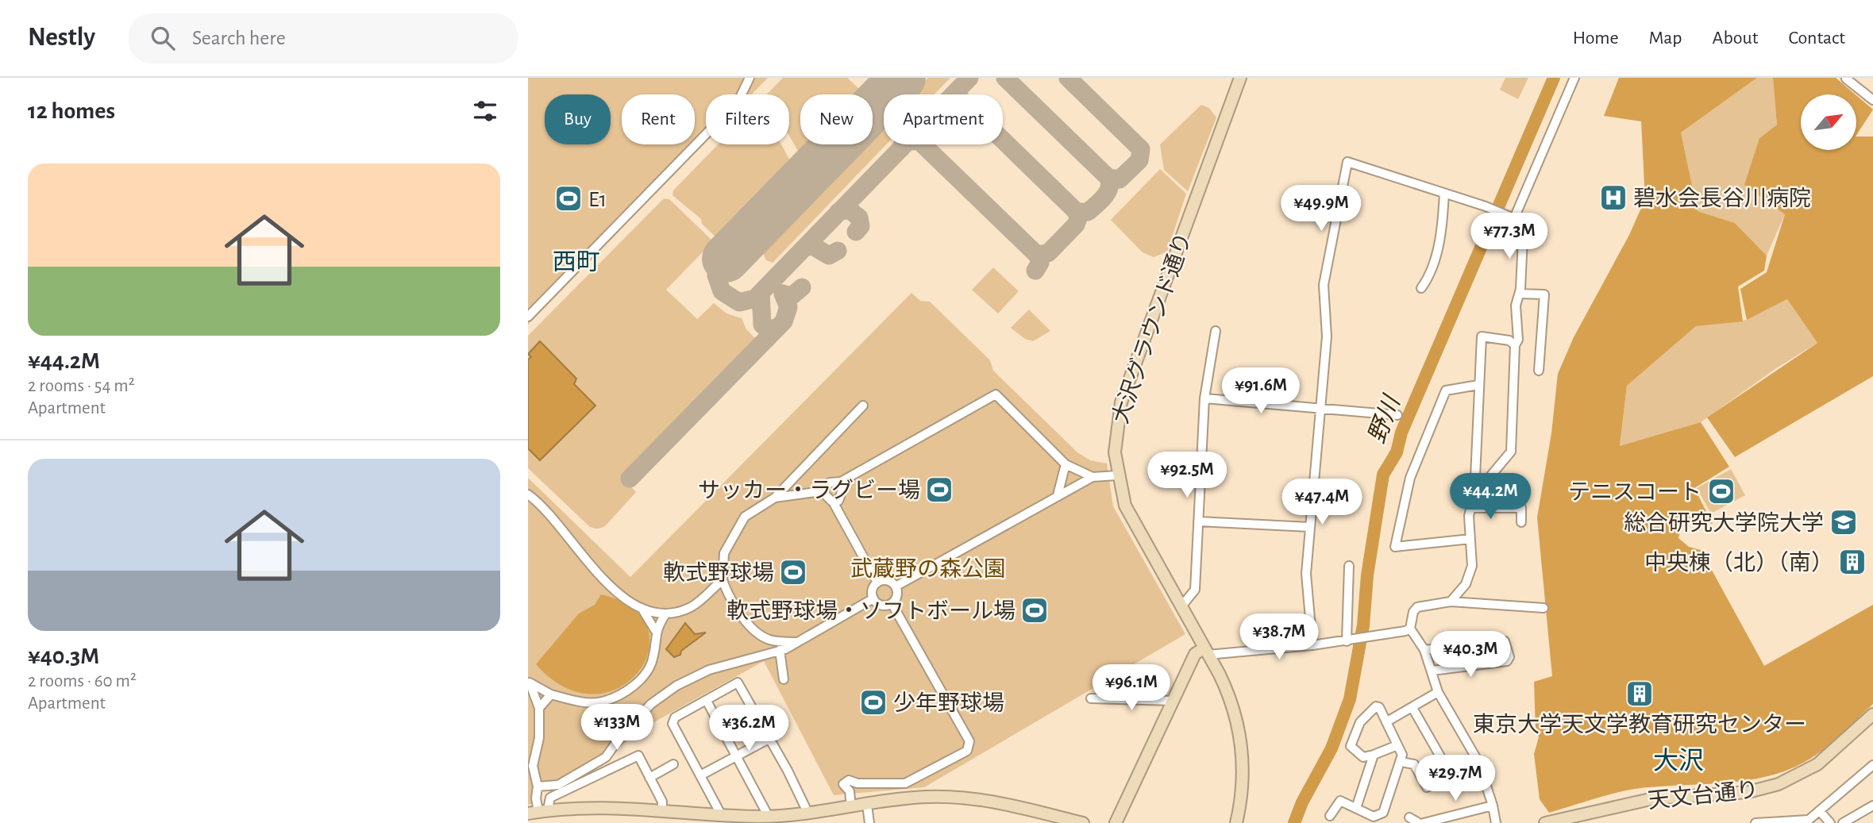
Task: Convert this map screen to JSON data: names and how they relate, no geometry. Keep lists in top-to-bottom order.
{
  "streets": {
    "street": ["大沢グラウンド通り", "天文台通り"]
  },
  "districts": ["西町", "大沢"],
  "water": ["野川"],
  "parks": ["武蔵野の森公園"],
  "places": {
    "hospital": ["碧水会長谷川病院"],
    "sports": [
      "E1",
      "サッカー・ラグビー場",
      "テニスコート",
      "軟式野球場",
      "軟式野球場・ソフトボール場",
      "少年野球場"
    ],
    "school or university": ["総合研究大学院大学"],
    "building": ["中央棟（北）（南）", "東京大学天文学教育研究センター"]
  },
  "north": "top right",
  "page": {
    "header": "Nestly",
    "search": "Search here",
    "nav": [
      "Home",
      "Map",
      "About",
      "Contact"
    ],
    "heading": "12 homes",
    "chip": [
      "Buy",
      "Rent",
      "Filters",
      "New",
      "Apartment"
    ],
    "list": [
      {
        "name": "¥44.2M",
        "note": "2 rooms · 54 m² · Apartment"
      },
      {
        "name": "¥40.3M",
        "note": "2 rooms · 60 m² · Apartment"
      }
    ],
    "price": [
      "¥49.9M",
      "¥77.3M",
      "¥91.6M",
      "¥92.5M",
      "¥44.2M",
      "¥47.4M",
      "¥38.7M",
      "¥40.3M",
      "¥96.1M",
      "¥133M",
      "¥36.2M",
      "¥29.7M"
    ]
  }
}
